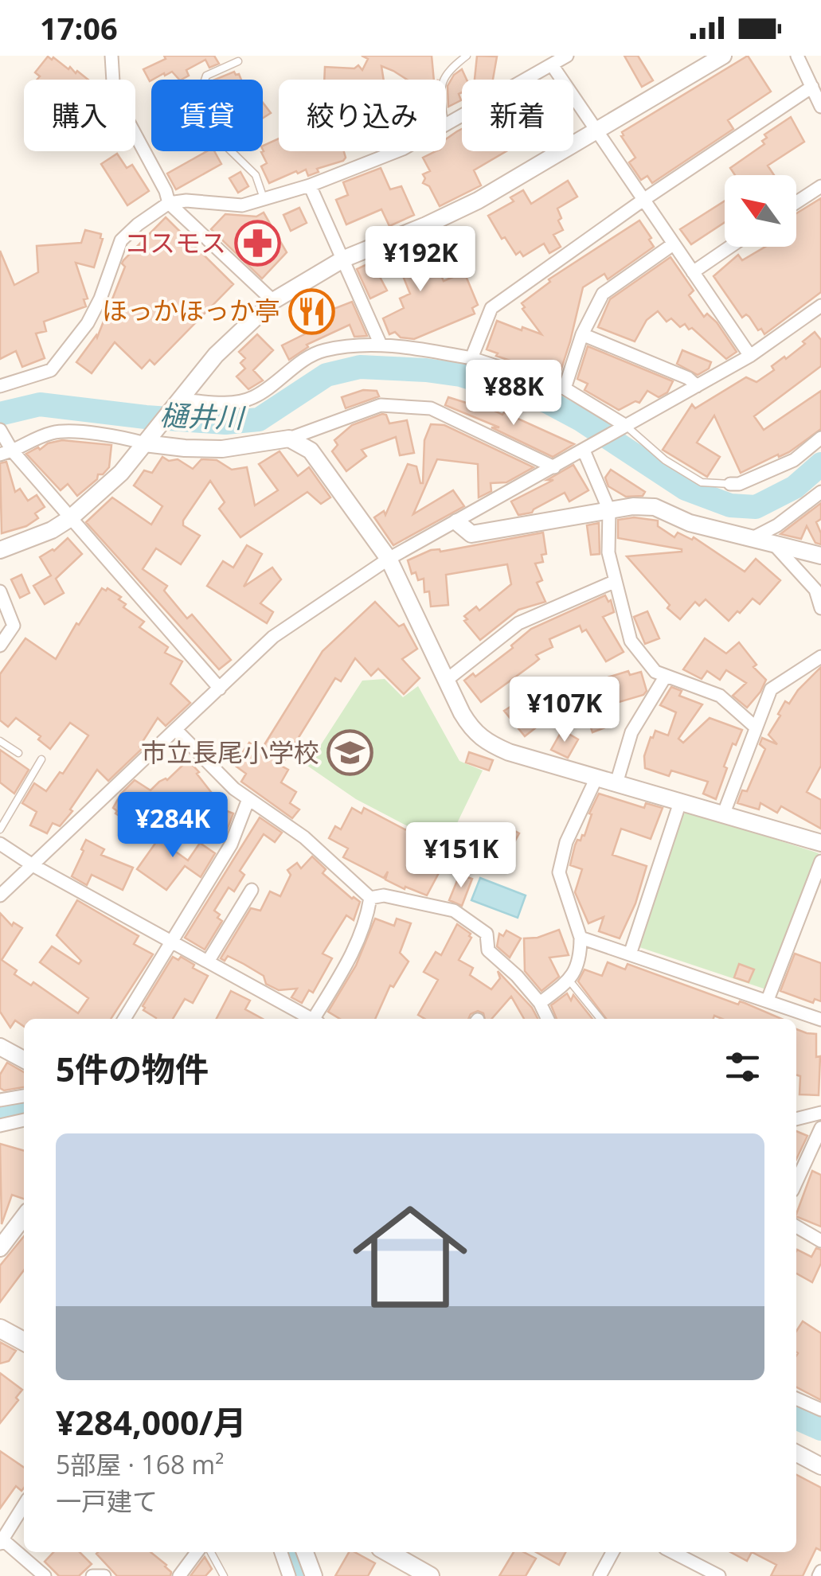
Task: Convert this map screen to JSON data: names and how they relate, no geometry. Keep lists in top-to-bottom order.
{
  "water": ["樋井川"],
  "places": {
    "pharmacy": ["コスモス"],
    "restaurant": ["ほっかほっか亭"],
    "school or university": ["市立長尾小学校"]
  },
  "north": "top left",
  "page": {
    "status": "17:06",
    "chip": [
      "購入",
      "賃貸",
      "絞り込み",
      "新着"
    ],
    "price": [
      "¥192K",
      "¥88K",
      "¥107K",
      "¥284K",
      "¥151K"
    ],
    "heading": "5件の物件",
    "list": [
      {
        "name": "¥284,000/月",
        "note": "5部屋 · 168 m² · 一戸建て"
      }
    ]
  }
}
